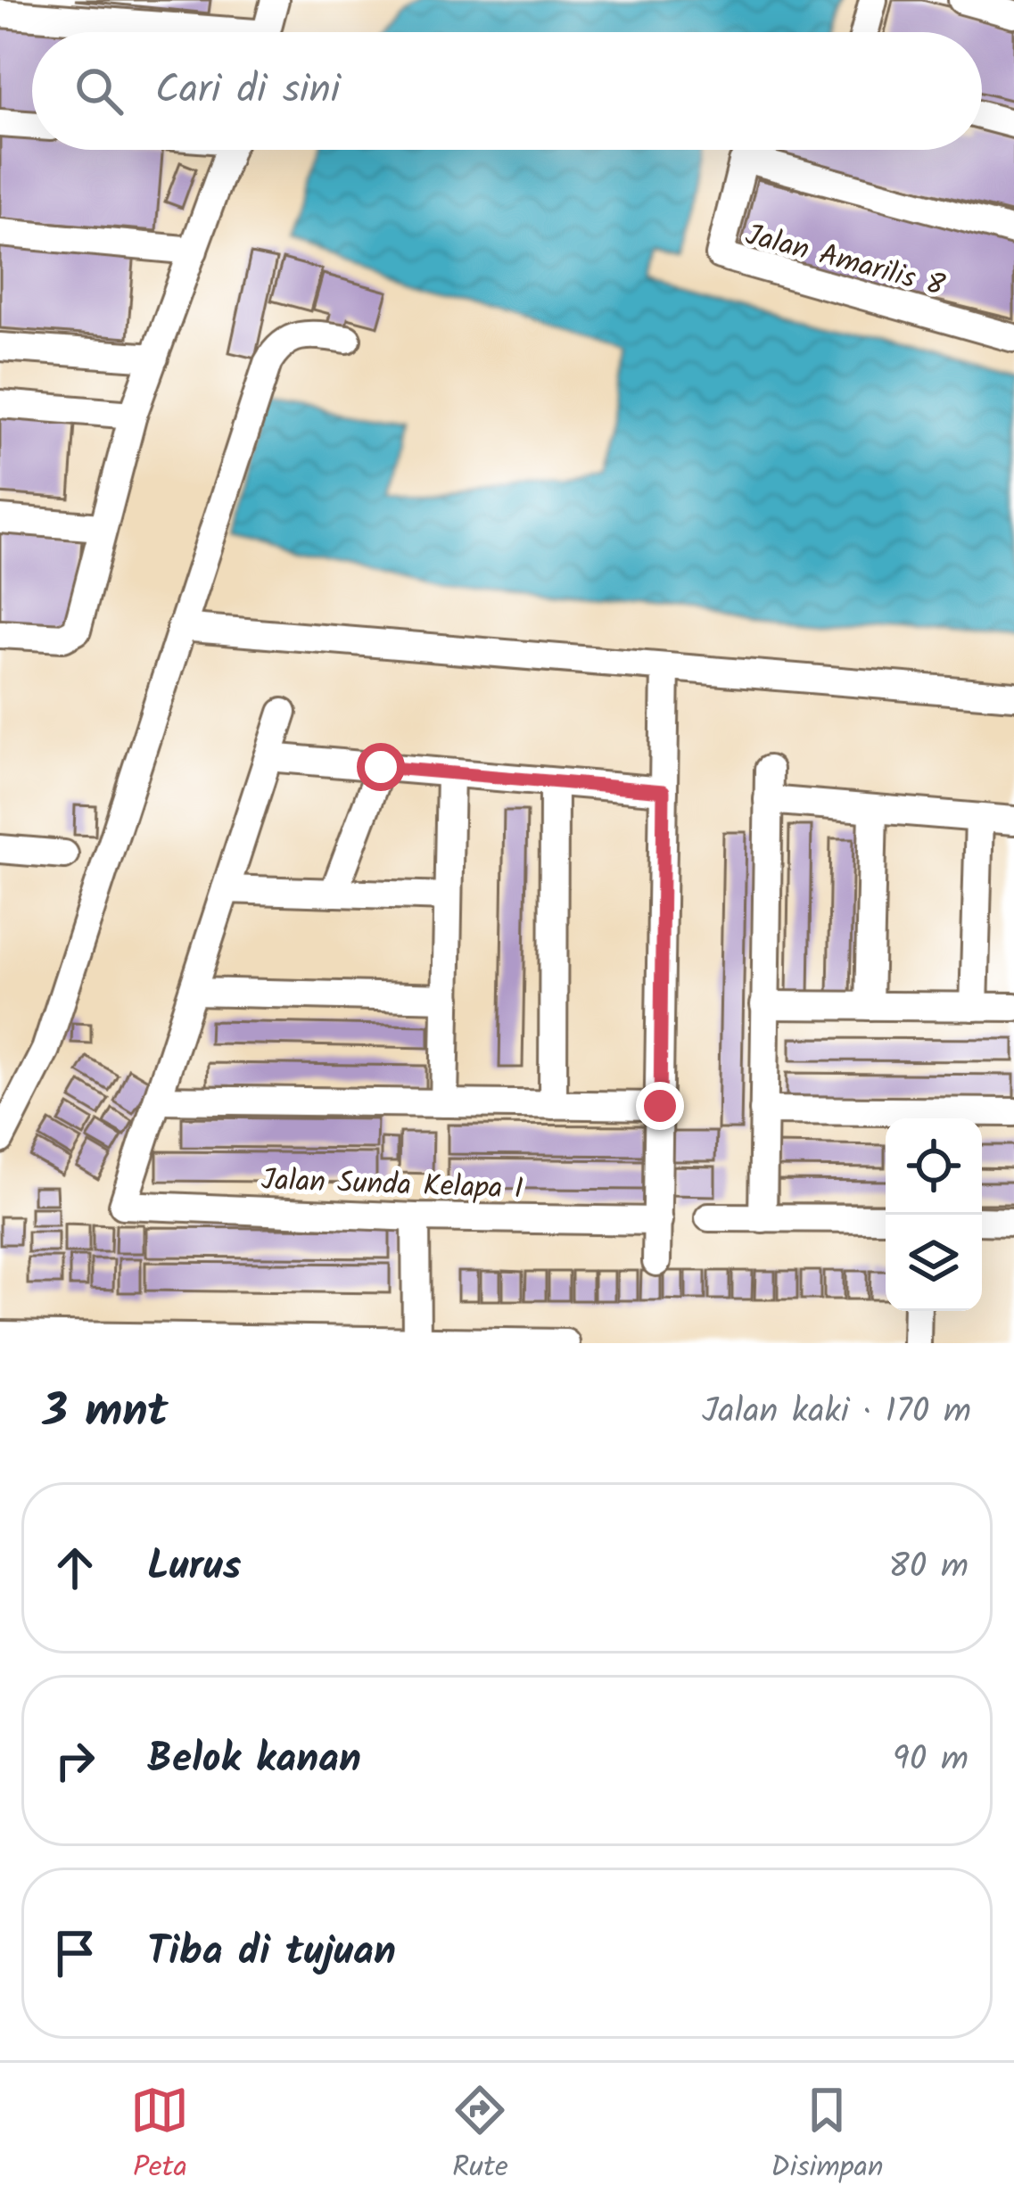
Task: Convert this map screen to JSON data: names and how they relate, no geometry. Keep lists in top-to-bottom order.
{
  "streets": {
    "street": ["Jalan Amarilis 8", "Jalan Sunda Kelapa I"]
  },
  "page": {
    "search": "Cari di sini",
    "heading": ["3 mnt", "Jalan kaki · 170 m"],
    "list": [
      ["Lurus", "80 m"],
      ["Belok kanan", "90 m"],
      "Tiba di tujuan"
    ],
    "nav": ["Peta", "Rute", "Disimpan"]
  }
}
